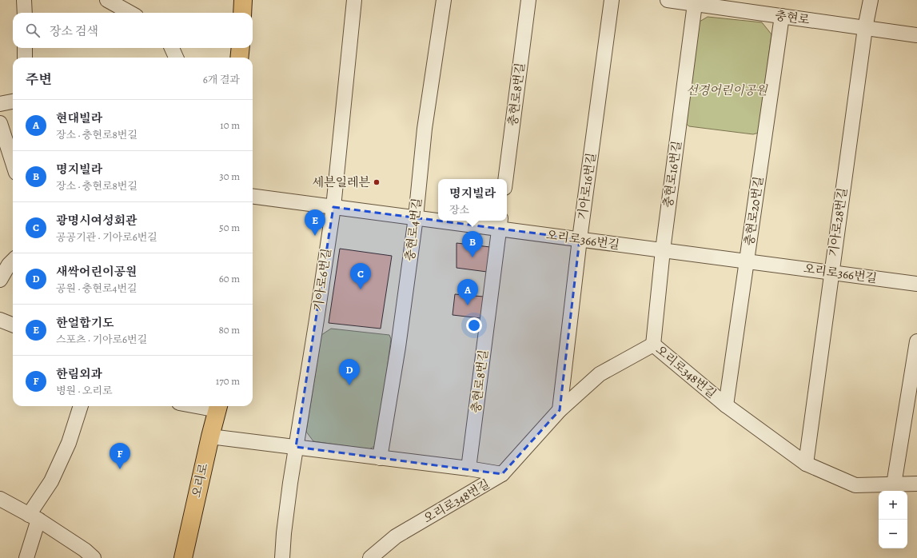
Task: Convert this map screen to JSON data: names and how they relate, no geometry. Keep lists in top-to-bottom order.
{
  "streets": {
    "main road": ["오리로"],
    "street": [
      "충현로",
      "충현로8번길",
      "충현로16번길",
      "기아로16번길",
      "충현로20번길",
      "기아로28번길",
      "충현로4번길",
      "오리로366번길",
      "기아로6번길",
      "오리로348번길"
    ]
  },
  "crossings": [
    ["충현로", "충현로16번길"],
    ["충현로", "충현로20번길"],
    ["충현로", "기아로28번길"],
    ["충현로8번길", "오리로366번길"],
    ["충현로16번길", "오리로366번길"],
    ["충현로16번길", "오리로348번길"],
    ["기아로16번길", "오리로366번길"],
    ["기아로16번길", "오리로348번길"],
    ["충현로20번길", "오리로366번길"],
    ["충현로20번길", "오리로348번길"],
    ["기아로28번길", "오리로366번길"],
    ["기아로28번길", "오리로348번길"],
    ["충현로4번길", "오리로366번길"],
    ["오리로366번길", "기아로6번길"]
  ],
  "parks": ["선경어린이공원"],
  "places": ["세븐일레븐"],
  "page": {
    "search": "장소 검색",
    "heading": ["주변", "6개 결과"],
    "list": [
      {
        "mark": "A",
        "name": "현대빌라",
        "note": "장소 · 충현로8번길",
        "value": "10 m"
      },
      {
        "mark": "B",
        "name": "명지빌라",
        "note": "장소 · 충현로8번길",
        "value": "30 m"
      },
      {
        "mark": "C",
        "name": "광명시여성회관",
        "note": "공공기관 · 기아로6번길",
        "value": "50 m"
      },
      {
        "mark": "D",
        "name": "새싹어린이공원",
        "note": "공원 · 충현로4번길",
        "value": "60 m"
      },
      {
        "mark": "E",
        "name": "한얼합기도",
        "note": "스포츠 · 기아로6번길",
        "value": "80 m"
      },
      {
        "mark": "F",
        "name": "한림외과",
        "note": "병원 · 오리로",
        "value": "170 m"
      }
    ],
    "popup": ["명지빌라", "장소"],
    "pins": [
      "E",
      "B",
      "C",
      "A",
      "D",
      "F"
    ],
    "map_buttons": ["+", "−"]
  }
}
